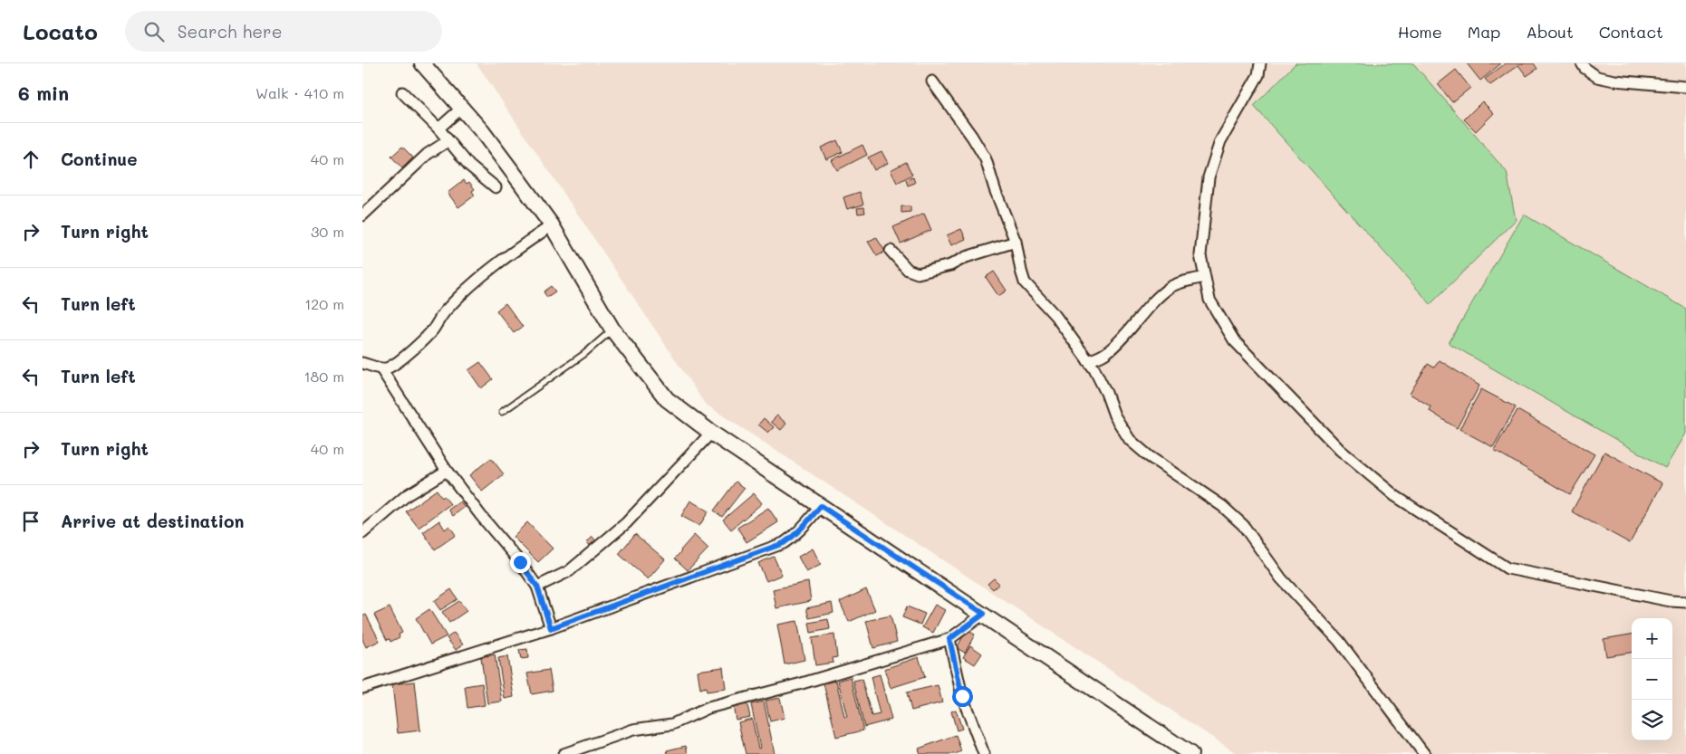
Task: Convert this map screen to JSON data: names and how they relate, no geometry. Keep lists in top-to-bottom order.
{
  "page": {
    "header": "Locato",
    "search": "Search here",
    "nav": [
      "Home",
      "Map",
      "About",
      "Contact"
    ],
    "heading": ["6 min", "Walk · 410 m"],
    "list": [
      ["Continue", "40 m"],
      ["Turn right", "30 m"],
      ["Turn left", "120 m"],
      ["Turn left", "180 m"],
      ["Turn right", "40 m"],
      "Arrive at destination"
    ],
    "map_buttons": ["+", "−"]
  }
}
